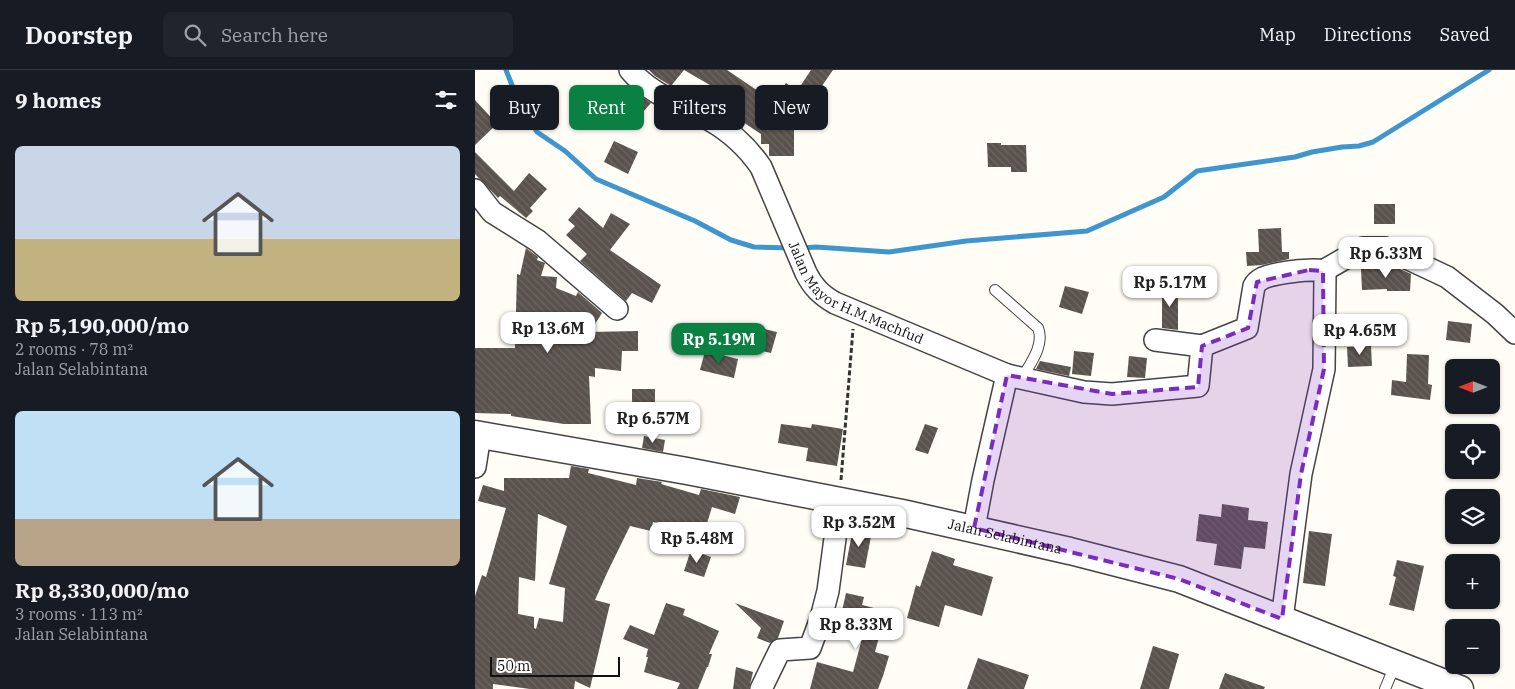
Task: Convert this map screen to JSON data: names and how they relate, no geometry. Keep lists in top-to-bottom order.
{
  "streets": {
    "street": ["Jalan Mayor H.M.Machfud", "Jalan Selabintana"]
  },
  "scale_bar": "50 m",
  "north": "left",
  "page": {
    "header": "Doorstep",
    "search": "Search here",
    "nav": ["Map", "Directions", "Saved"],
    "heading": "9 homes",
    "chip": [
      "Buy",
      "Rent",
      "Filters",
      "New"
    ],
    "list": [
      {
        "name": "Rp 5,190,000/mo",
        "note": "2 rooms · 78 m² · Jalan Selabintana"
      },
      {
        "name": "Rp 8,330,000/mo",
        "note": "3 rooms · 113 m² · Jalan Selabintana"
      }
    ],
    "price": [
      "Rp 6.33M",
      "Rp 5.17M",
      "Rp 13.6M",
      "Rp 4.65M",
      "Rp 5.19M",
      "Rp 6.57M",
      "Rp 3.52M",
      "Rp 5.48M",
      "Rp 8.33M"
    ],
    "map_buttons": ["+", "−"],
    "scale": "50 m"
  }
}
